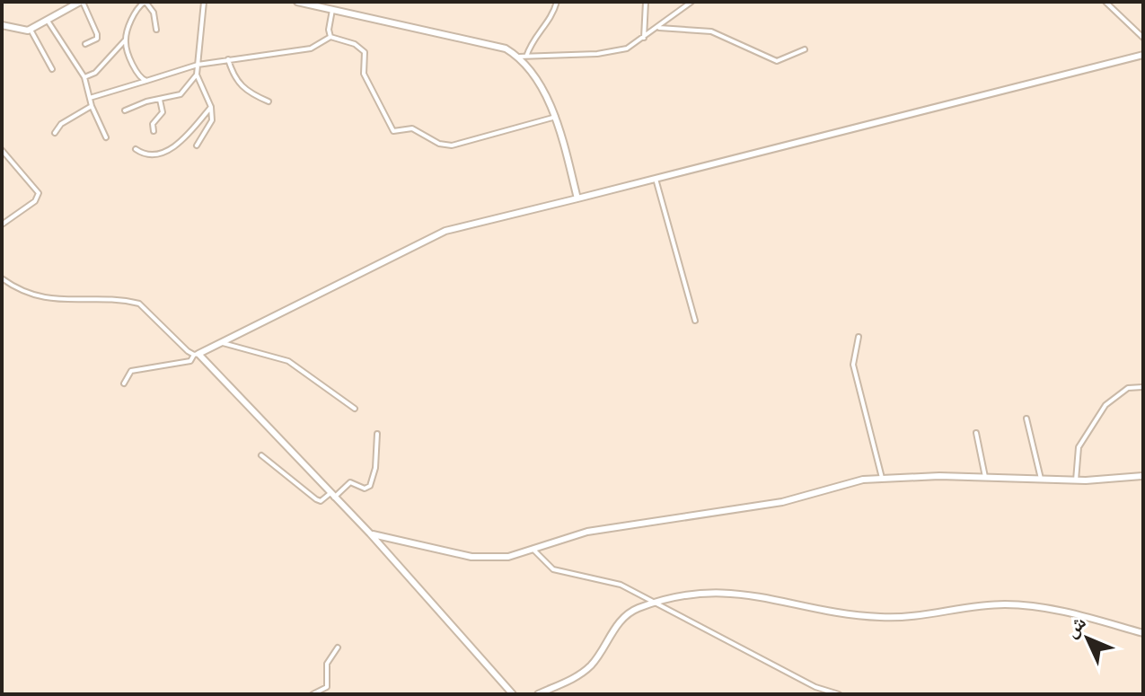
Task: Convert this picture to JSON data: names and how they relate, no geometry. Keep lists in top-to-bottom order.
{
  "north": "top left"
}
